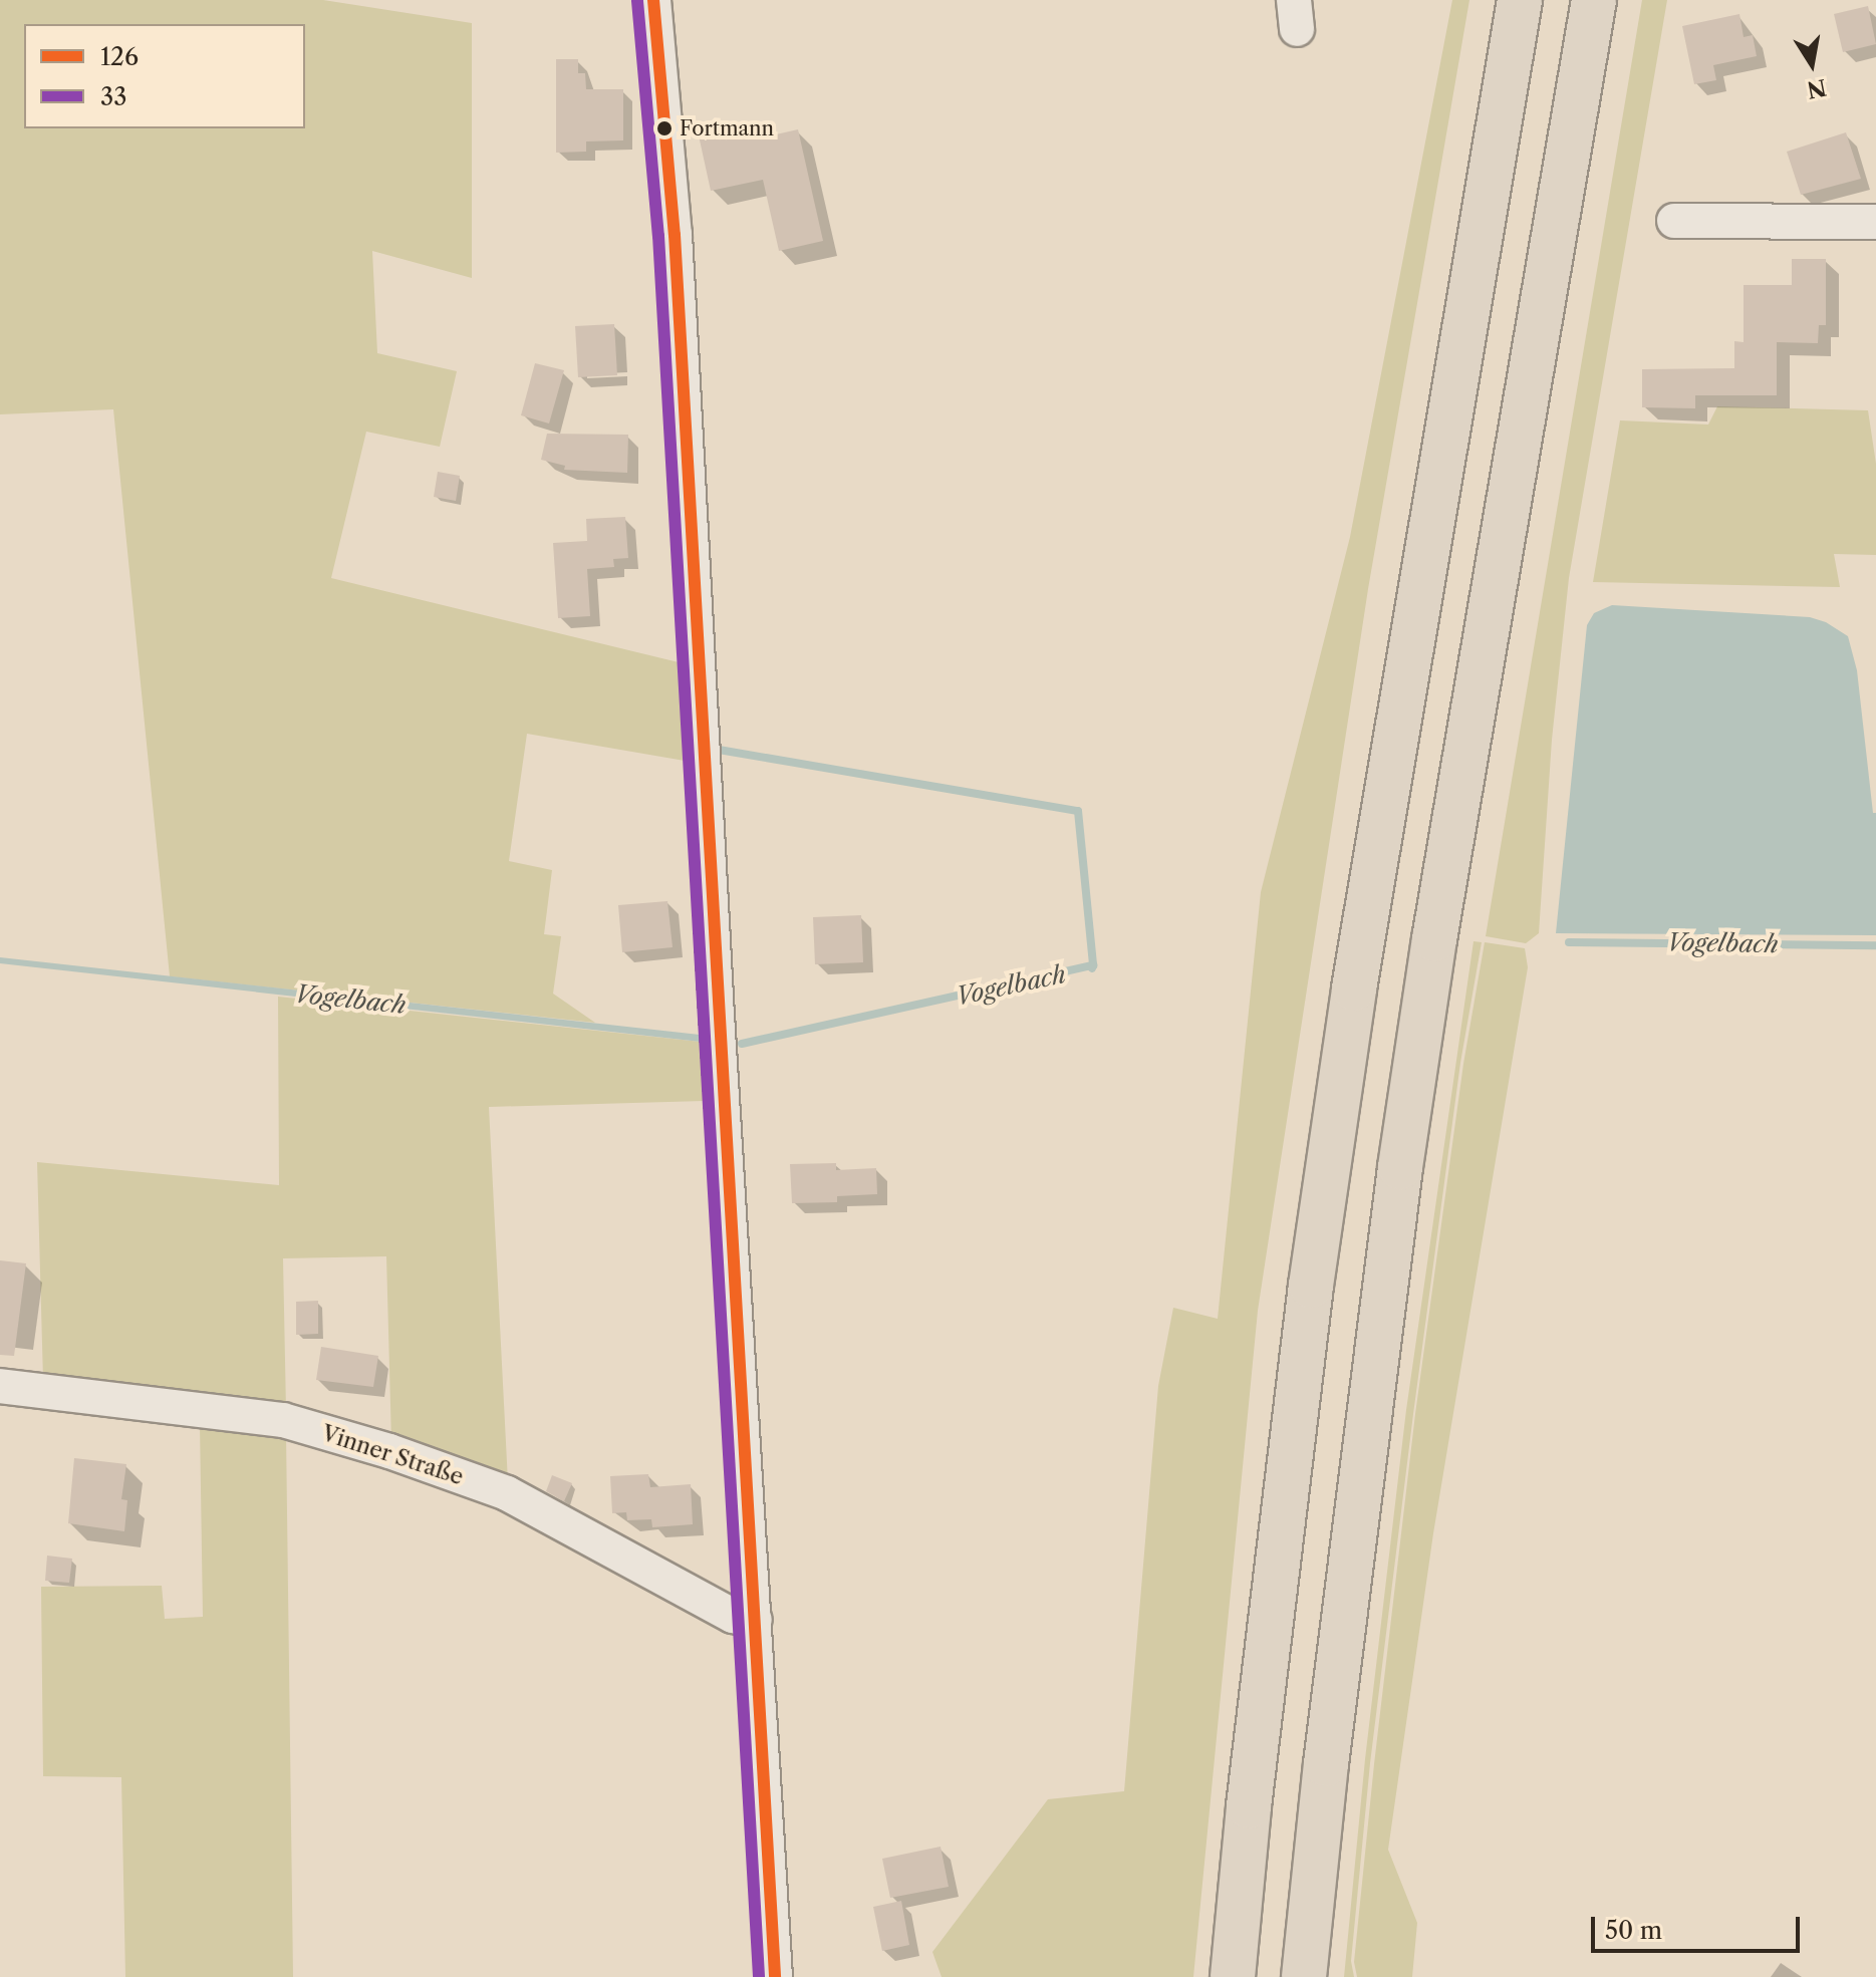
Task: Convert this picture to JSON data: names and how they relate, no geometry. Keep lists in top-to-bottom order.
{
  "streets": {
    "street": ["Vinner Straße"]
  },
  "water": ["Vogelbach"],
  "places": ["Fortmann"],
  "lines": ["transit line 126", "transit line 33"],
  "legend": ["126", "33"],
  "scale_bar": "50 m",
  "north": "bottom"
}
